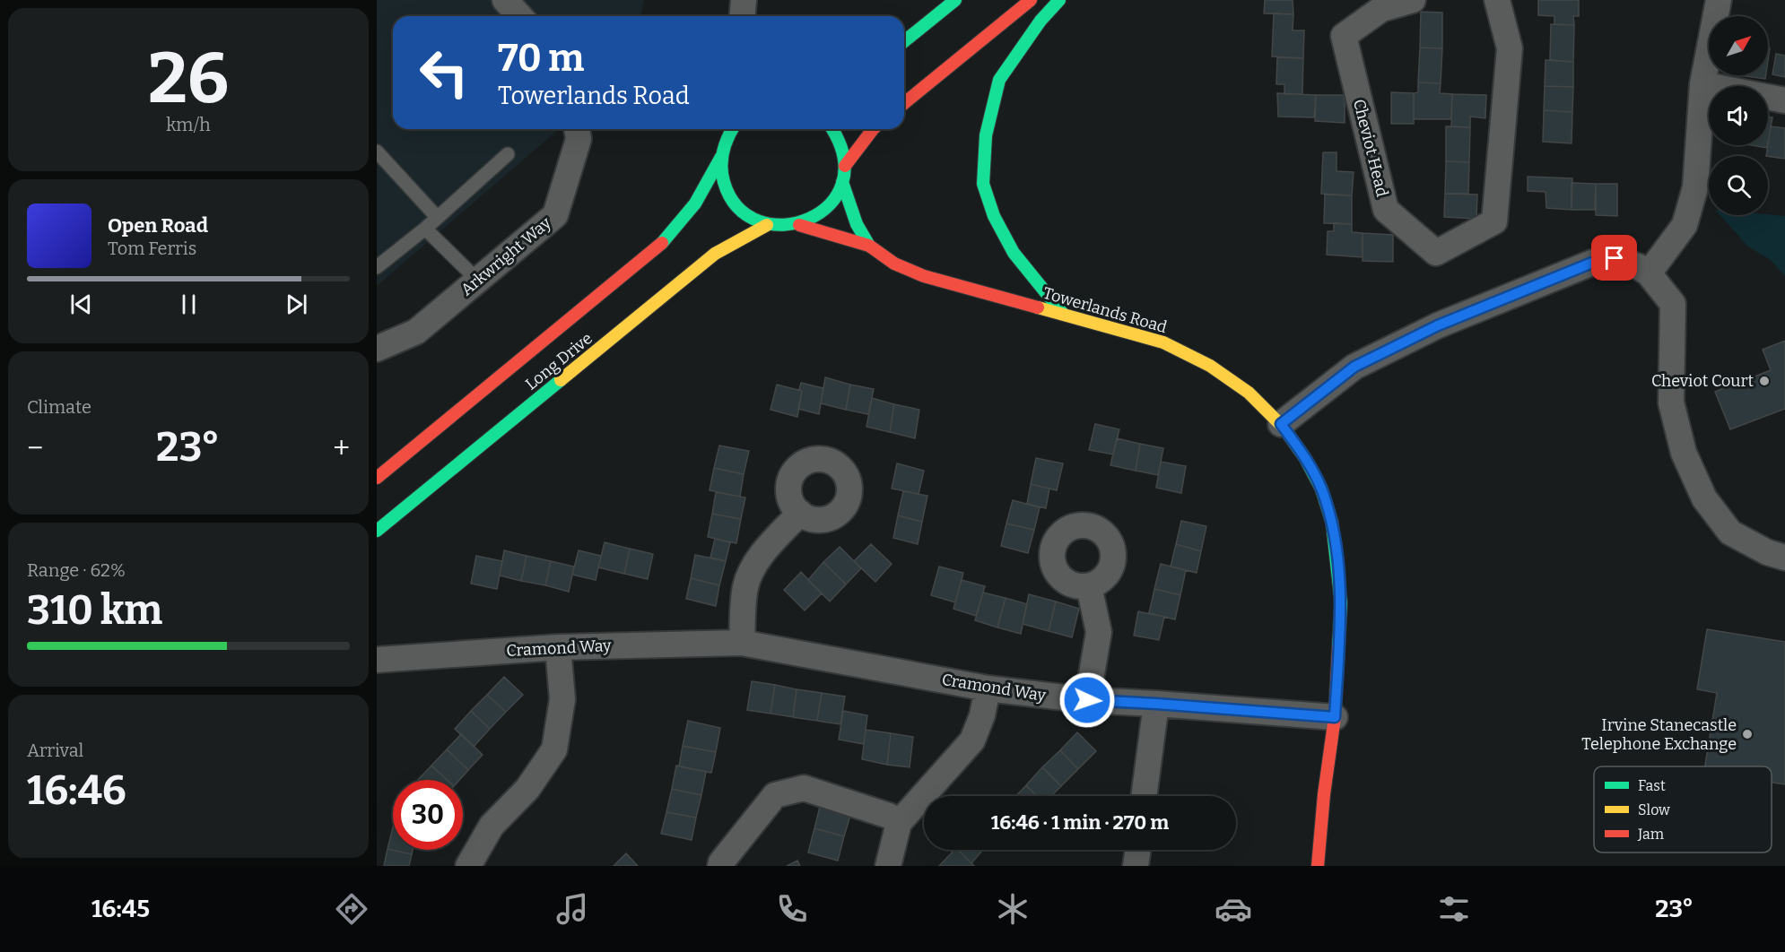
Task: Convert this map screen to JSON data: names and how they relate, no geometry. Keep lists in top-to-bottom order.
{
  "streets": {
    "main road": ["Towerlands Road", "Long Drive"],
    "street": ["Cheviot Head", "Arkwright Way", "Cramond Way"]
  },
  "crossings": [
    ["Towerlands Road", "Cramond Way"]
  ],
  "places": ["Cheviot Court", "Irvine Stanecastle Telephone Exchange"],
  "legend": ["Fast", "Slow", "Jam"],
  "north": "top right",
  "page": {
    "tile": [
      ["26", "km/h"],
      "Climate",
      ["Range · 62%", "310 km"],
      ["Arrival", "16:46"]
    ],
    "turn": ["70 m", "Towerlands Road"],
    "song": ["Open Road", "Tom Ferris"],
    "heat": ["−", "23°", "+"],
    "limit": "30",
    "trip": "16:46 · 1 min · 270 m",
    "tabs": ["16:45", "23°"]
  }
}
